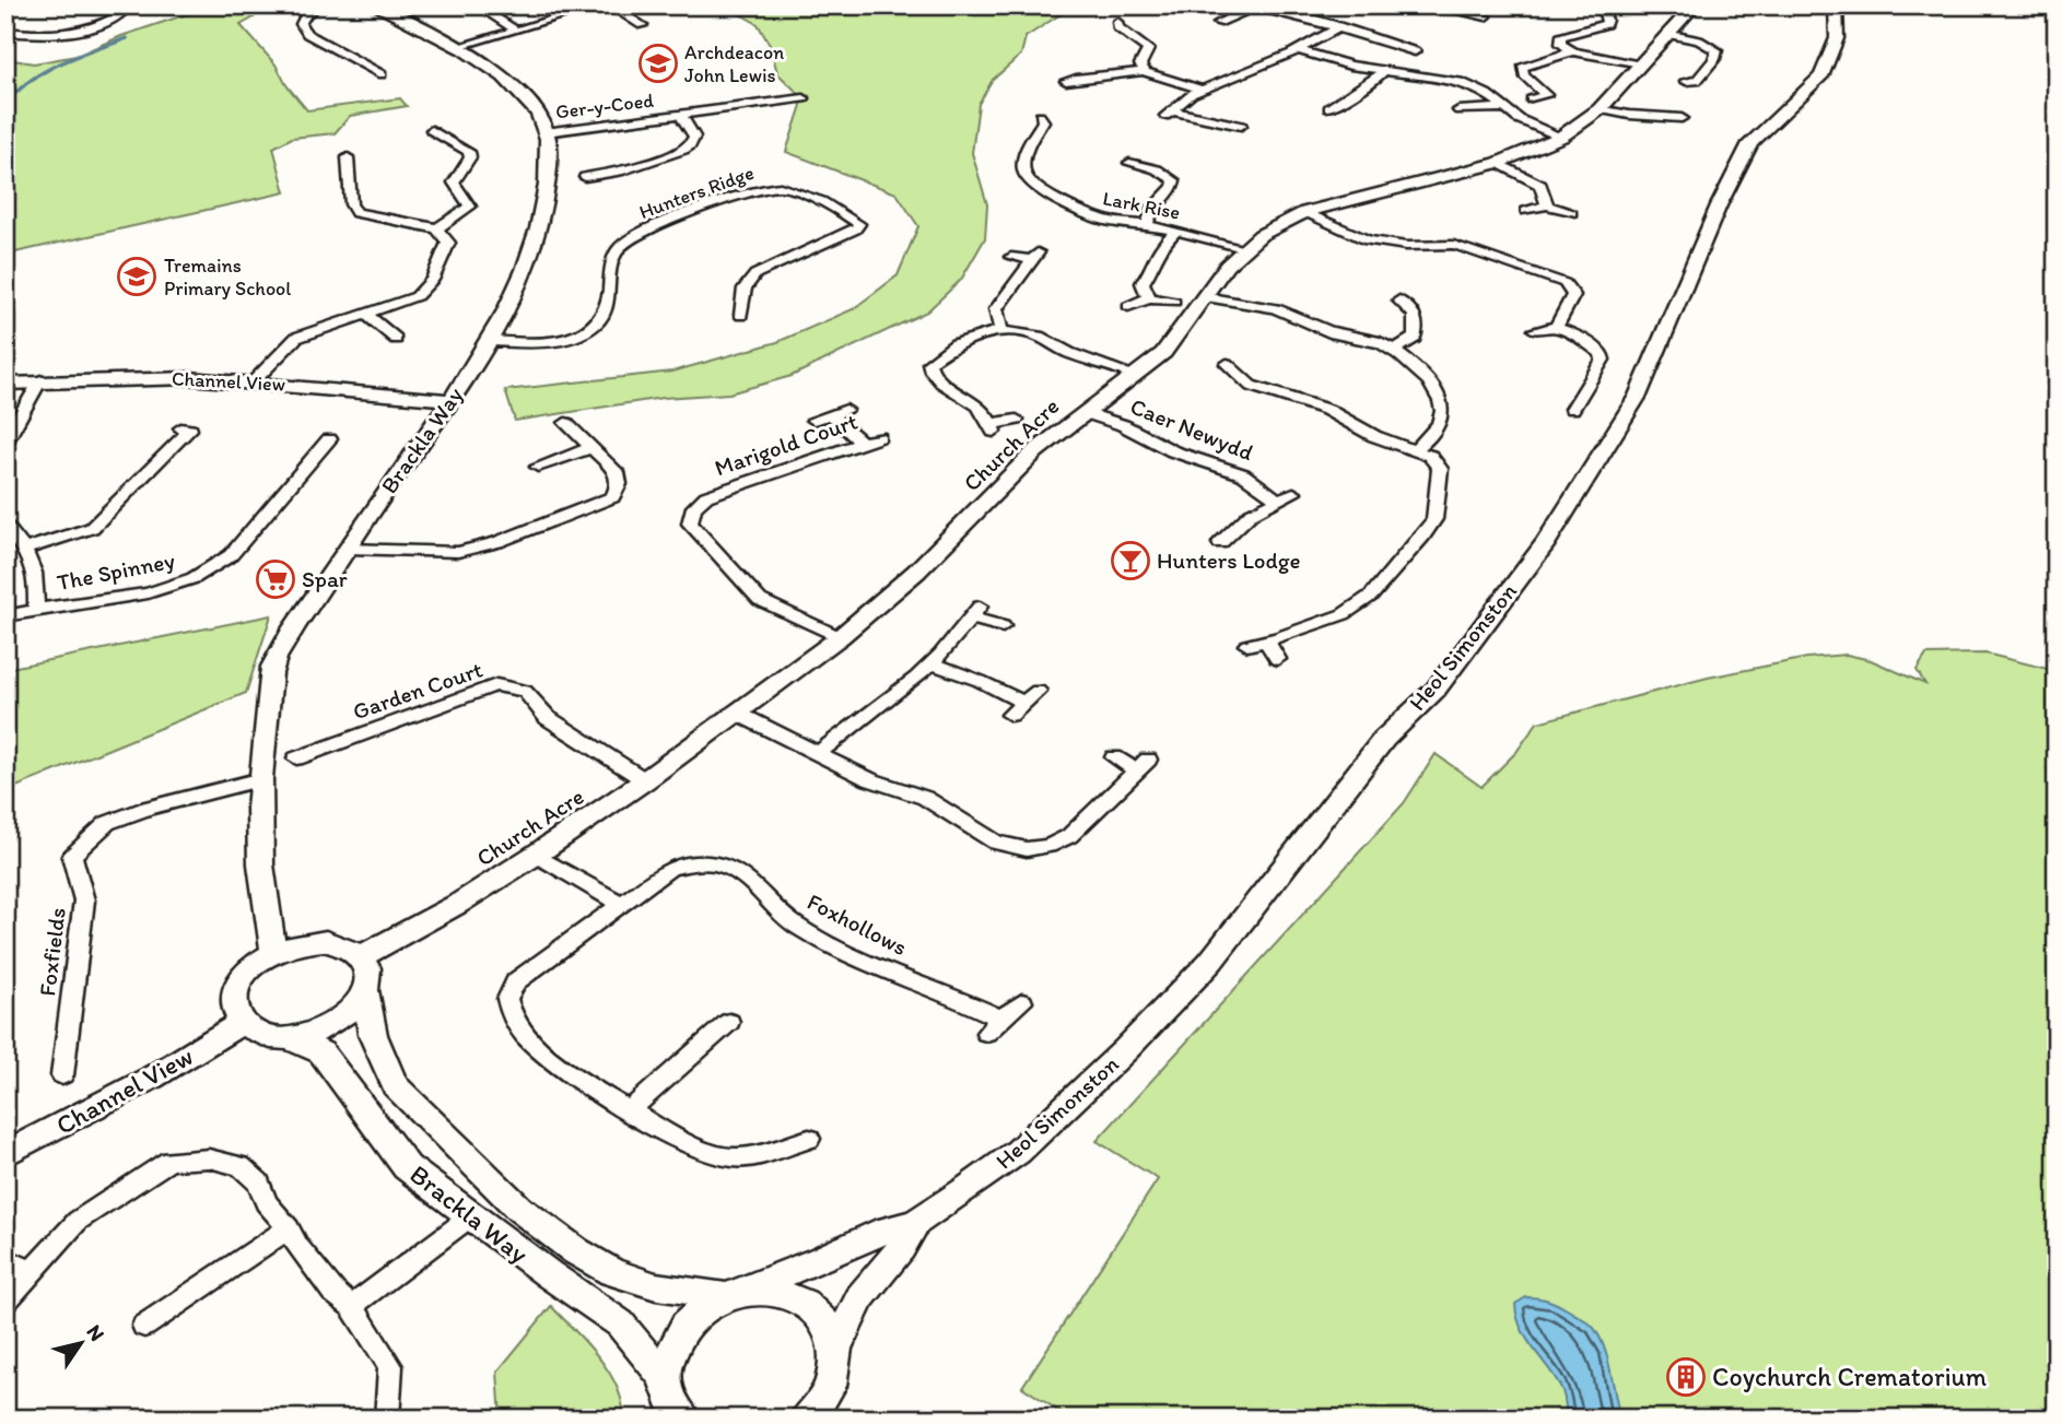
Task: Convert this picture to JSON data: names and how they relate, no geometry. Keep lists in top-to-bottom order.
{
  "streets": {
    "street": [
      "Ger-y-Coed",
      "Hunters Ridge",
      "Lark Rise",
      "Channel View",
      "Caer Newydd",
      "Brackla Way",
      "Marigold Court",
      "Church Acre",
      "The Spinney",
      "Heol Simonston",
      "Garden Court",
      "Foxhollows",
      "Foxfields"
    ]
  },
  "crossings": [
    ["Ger-y-Coed", "Brackla Way"],
    ["Hunters Ridge", "Brackla Way"],
    ["Lark Rise", "Church Acre"],
    ["Channel View", "Brackla Way"],
    ["Channel View", "Church Acre"],
    ["Caer Newydd", "Church Acre"],
    ["Brackla Way", "Church Acre"],
    ["Brackla Way", "Heol Simonston"],
    ["Brackla Way", "Foxfields"],
    ["Marigold Court", "Church Acre"],
    ["Church Acre", "Garden Court"]
  ],
  "places": {
    "school or university": ["Archdeacon John Lewis", "Tremains Primary School"],
    "bar": ["Hunters Lodge"],
    "supermarket": ["Spar"],
    "building": ["Coychurch Crematorium"]
  },
  "north": "top right"
}
